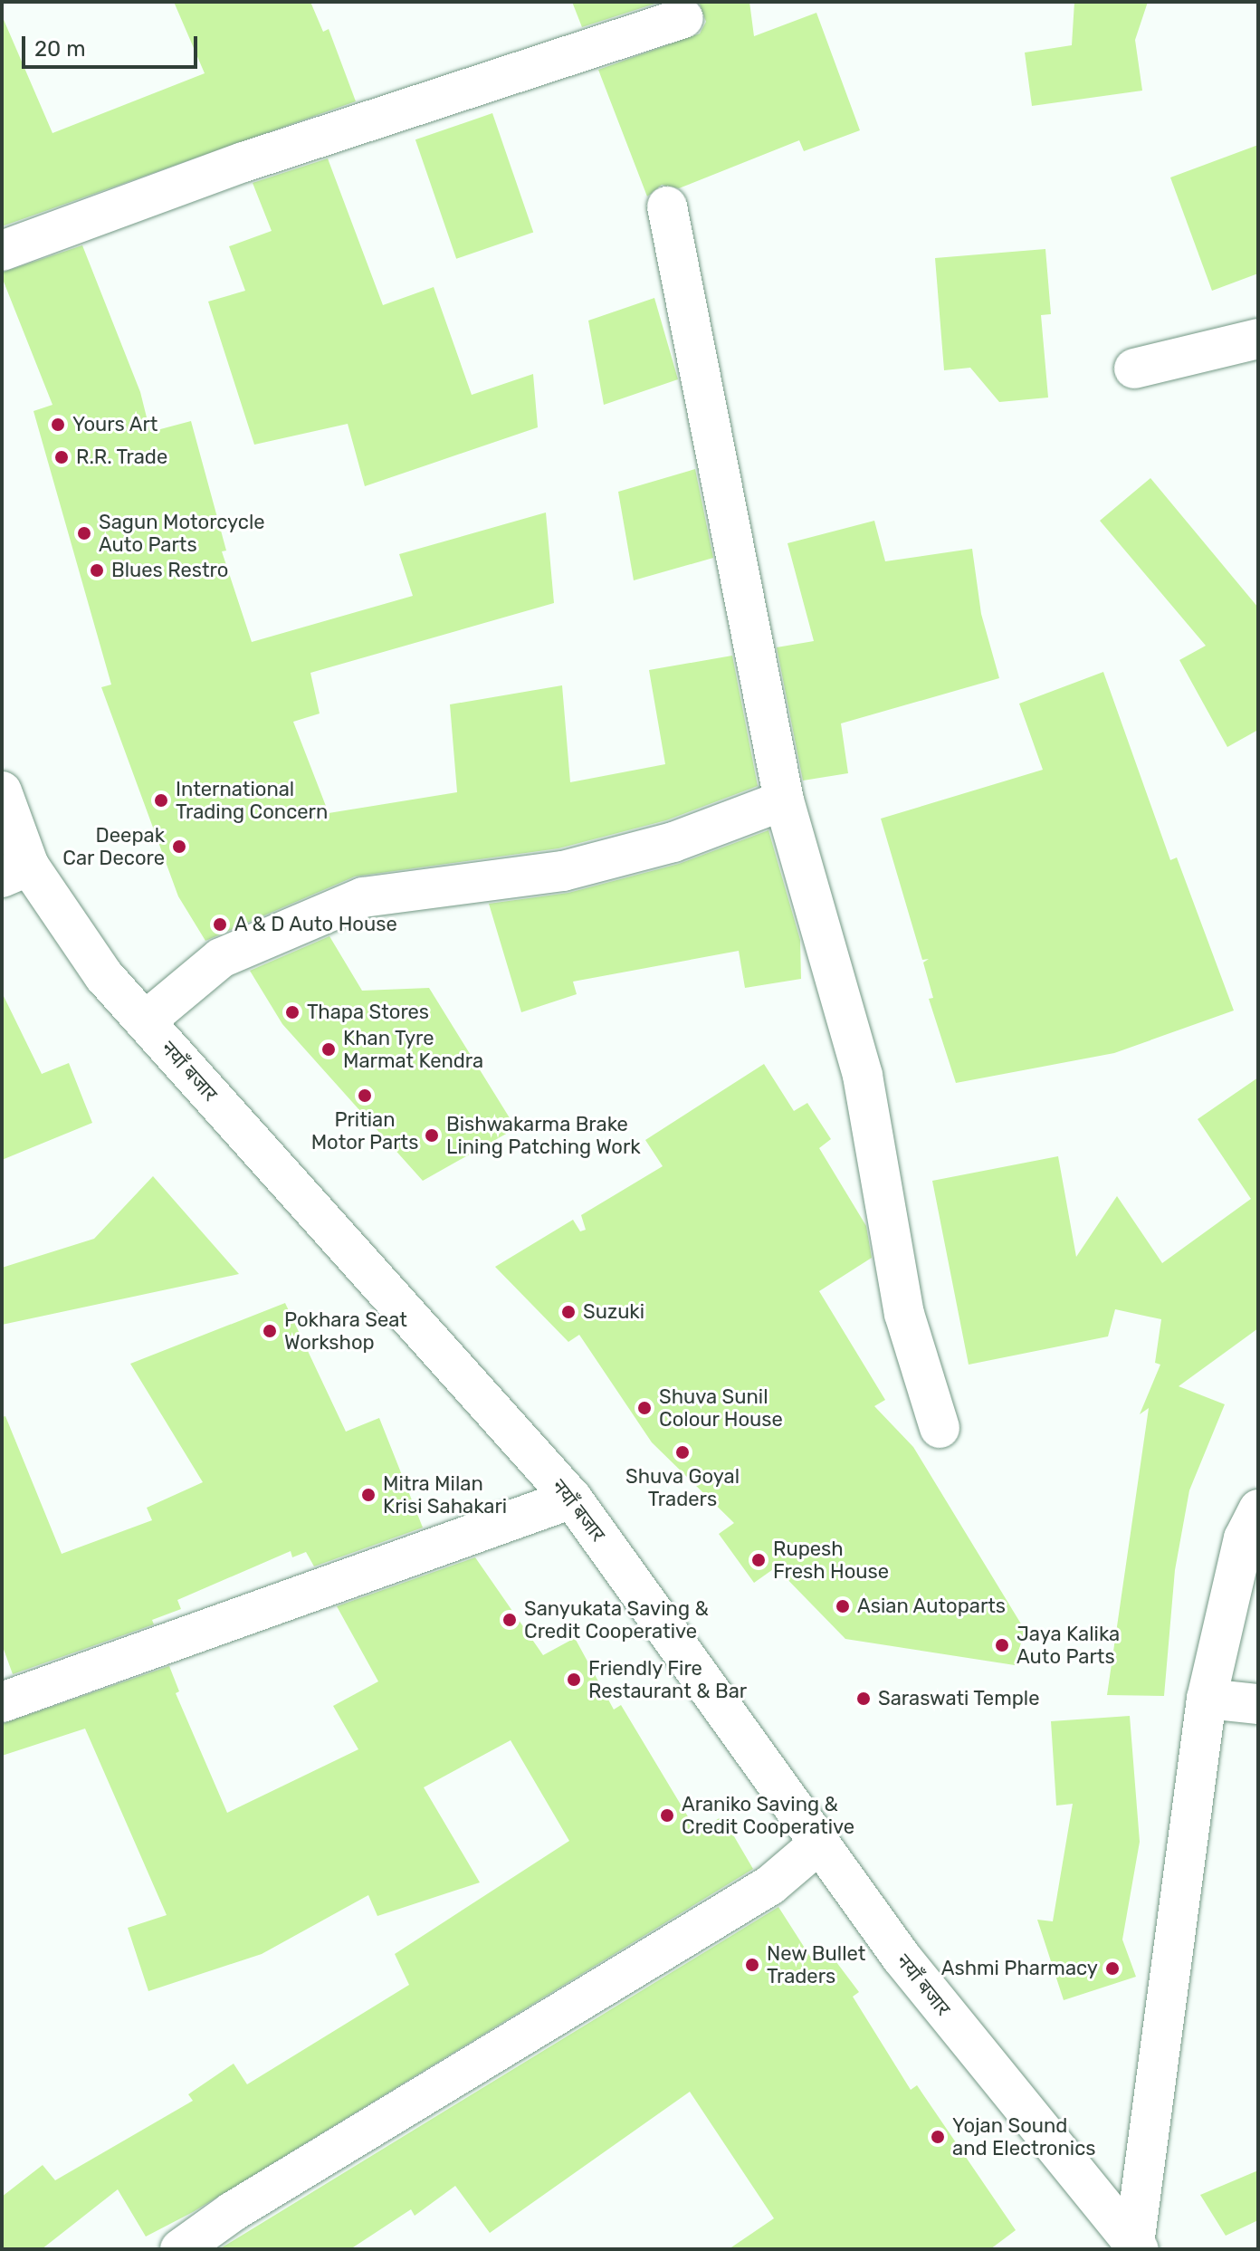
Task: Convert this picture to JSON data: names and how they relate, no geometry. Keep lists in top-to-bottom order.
{
  "streets": {
    "street": ["नयाँ बजार"]
  },
  "places": [
    "Yours Art",
    "R.R. Trade",
    "Sagun Motorcycle Auto Parts",
    "Blues Restro",
    "International Trading Concern",
    "Deepak Car Decore",
    "A & D Auto House",
    "Thapa Stores",
    "Khan Tyre Marmat Kendra",
    "Pritian Motor Parts",
    "Bishwakarma Brake Lining Patching Work",
    "Suzuki",
    "Pokhara Seat Workshop",
    "Shuva Sunil Colour House",
    "Shuva Goyal Traders",
    "Mitra Milan Krisi Sahakari",
    "Rupesh Fresh House",
    "Asian Autoparts",
    "Sanyukata Saving & Credit Cooperative",
    "Jaya Kalika Auto Parts",
    "Friendly Fire Restaurant & Bar",
    "Saraswati Temple",
    "Araniko Saving & Credit Cooperative",
    "New Bullet Traders",
    "Ashmi Pharmacy",
    "Yojan Sound and Electronics"
  ],
  "scale_bar": "20 m"
}
